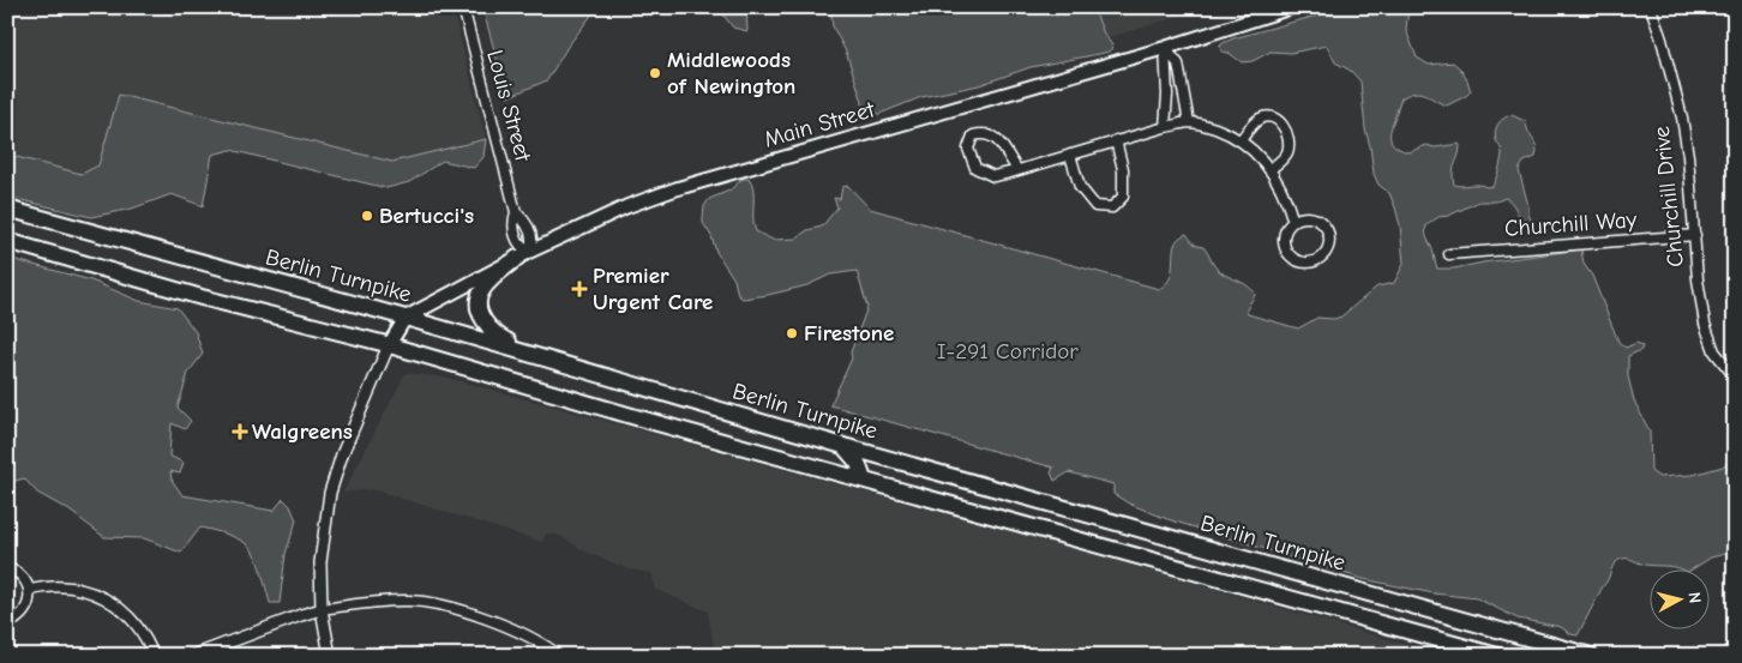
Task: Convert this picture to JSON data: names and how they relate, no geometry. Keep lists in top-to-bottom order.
{
  "streets": {
    "highway": ["Berlin Turnpike"],
    "main road": ["Main Street"],
    "street": ["Louis Street", "Churchill Drive", "Churchill Way"]
  },
  "crossings": [
    ["Louis Street", "Main Street"],
    ["Main Street", "Berlin Turnpike"],
    ["Churchill Drive", "Churchill Way"]
  ],
  "parks": ["I-291 Corridor"],
  "places": {
    "other": ["Middlewoods of Newington", "Bertucci's", "Firestone"],
    "health": ["Premier Urgent Care", "Walgreens"]
  },
  "north": "right"
}
